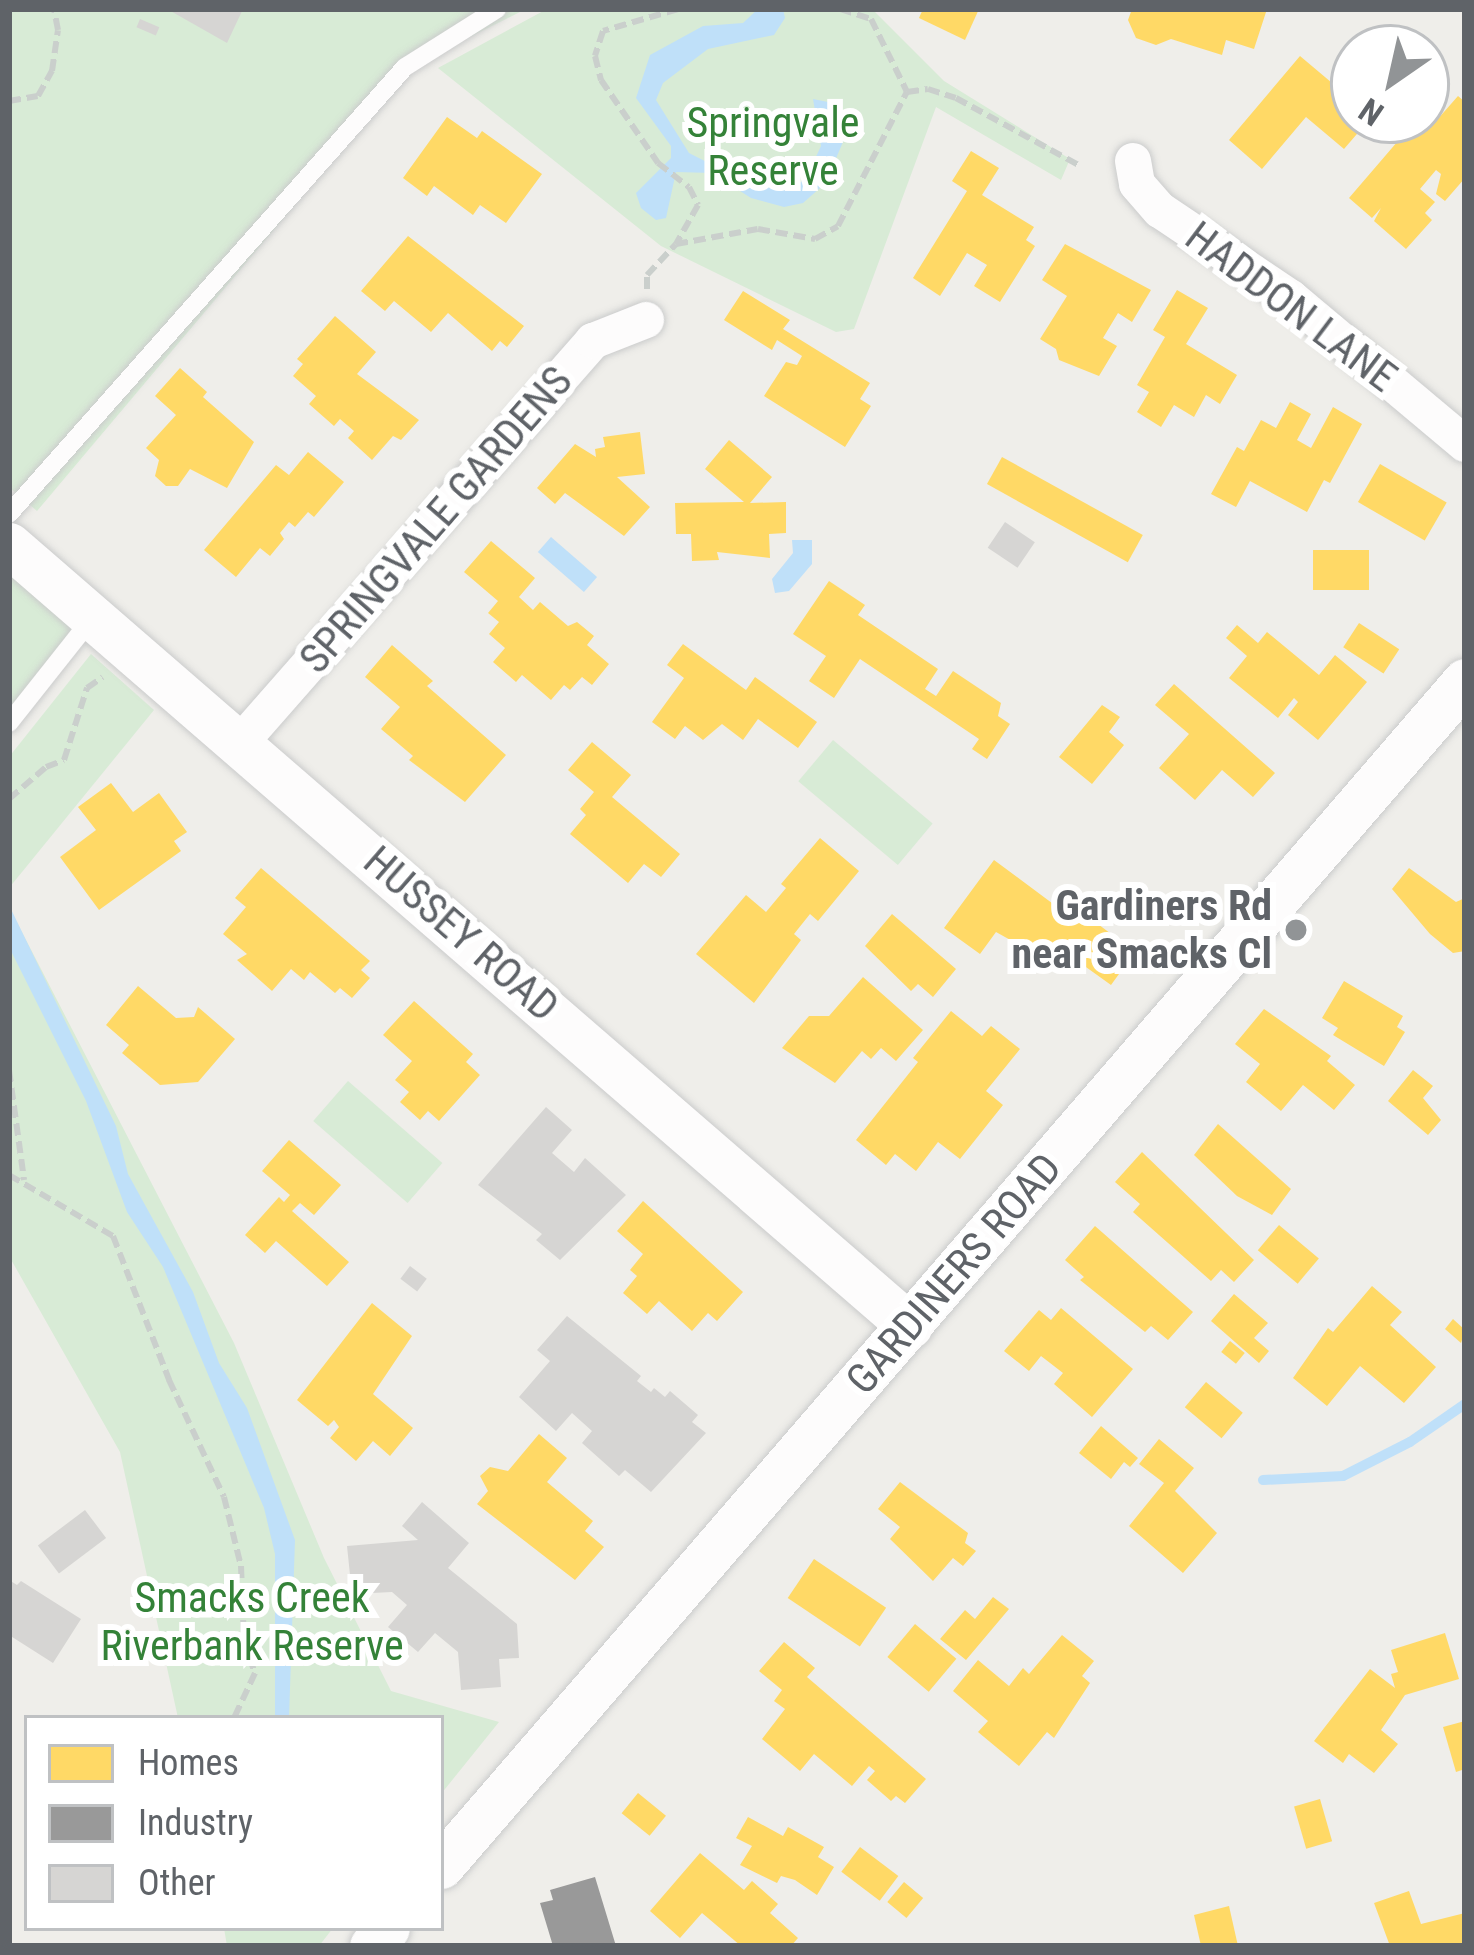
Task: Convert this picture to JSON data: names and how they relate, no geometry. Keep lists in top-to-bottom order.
{
  "streets": {
    "street": [
      "HADDON LANE",
      "SPRINGVALE GARDENS",
      "HUSSEY ROAD",
      "GARDINERS ROAD"
    ]
  },
  "crossings": [
    ["SPRINGVALE GARDENS", "HUSSEY ROAD"],
    ["HUSSEY ROAD", "GARDINERS ROAD"]
  ],
  "parks": ["Springvale Reserve", "Smacks Creek Riverbank Reserve"],
  "places": ["Gardiners Rd near Smacks Cl"],
  "legend": ["Homes", "Industry", "Other"],
  "north": "bottom left"
}
